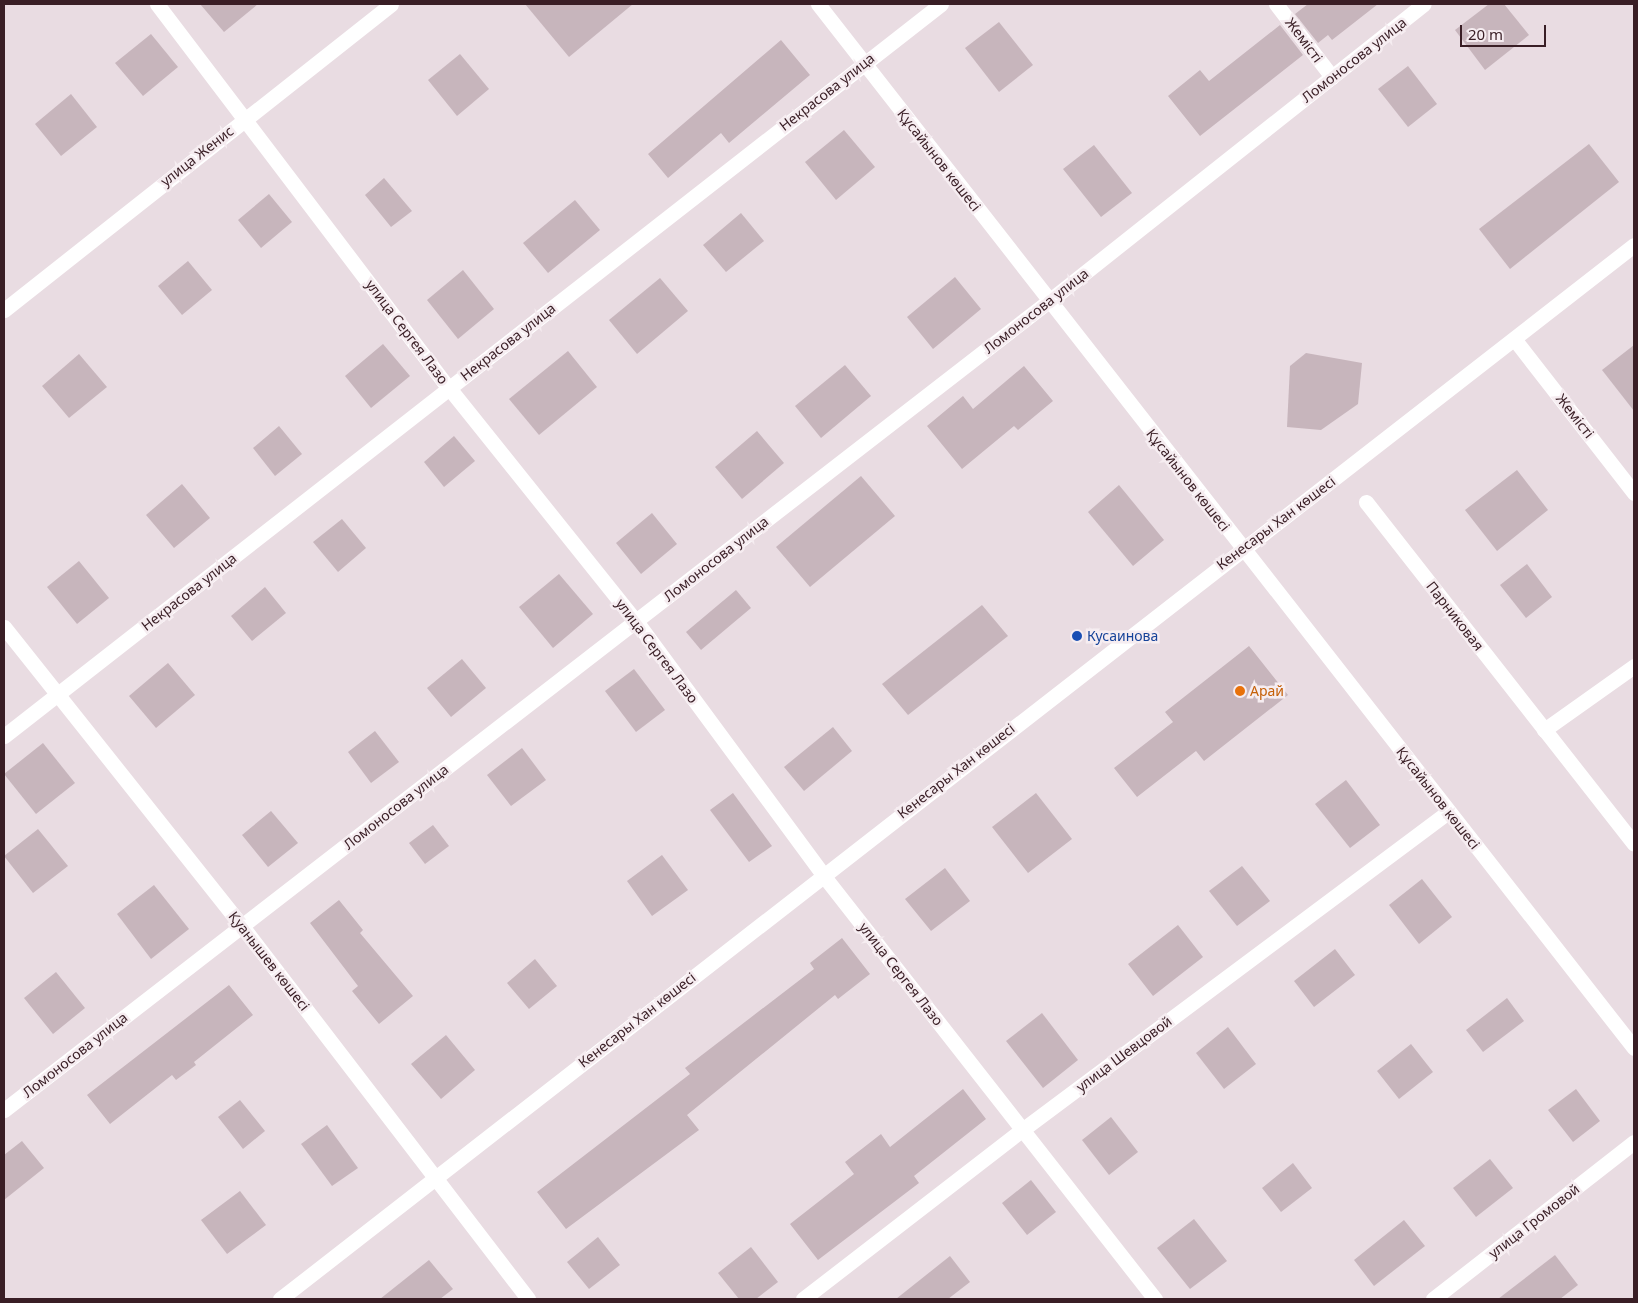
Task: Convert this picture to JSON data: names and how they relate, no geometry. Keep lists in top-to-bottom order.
{
  "streets": {
    "street": [
      "Жемісті",
      "Ломоносова улица",
      "Некрасова улица",
      "улица Женис",
      "Құсайынов көшесі",
      "улица Сергея Лазо",
      "Кенесары Хан көшесі",
      "Парниковая",
      "Қуанышев көшесі",
      "улица Шевцовой",
      "улица Громовой"
    ]
  },
  "crossings": [
    ["Жемісті", "Ломоносова улица"],
    ["Жемісті", "Кенесары Хан көшесі"],
    ["Ломоносова улица", "Құсайынов көшесі"],
    ["Ломоносова улица", "улица Сергея Лазо"],
    ["Ломоносова улица", "Қуанышев көшесі"],
    ["Некрасова улица", "Құсайынов көшесі"],
    ["Некрасова улица", "улица Сергея Лазо"],
    ["Некрасова улица", "Қуанышев көшесі"],
    ["улица Женис", "улица Сергея Лазо"],
    ["Құсайынов көшесі", "Кенесары Хан көшесі"],
    ["Құсайынов көшесі", "улица Шевцовой"],
    ["улица Сергея Лазо", "Кенесары Хан көшесі"],
    ["улица Сергея Лазо", "улица Шевцовой"],
    ["Кенесары Хан көшесі", "Қуанышев көшесі"]
  ],
  "places": ["Кусаинова", "Арай"],
  "scale_bar": "20 m"
}
